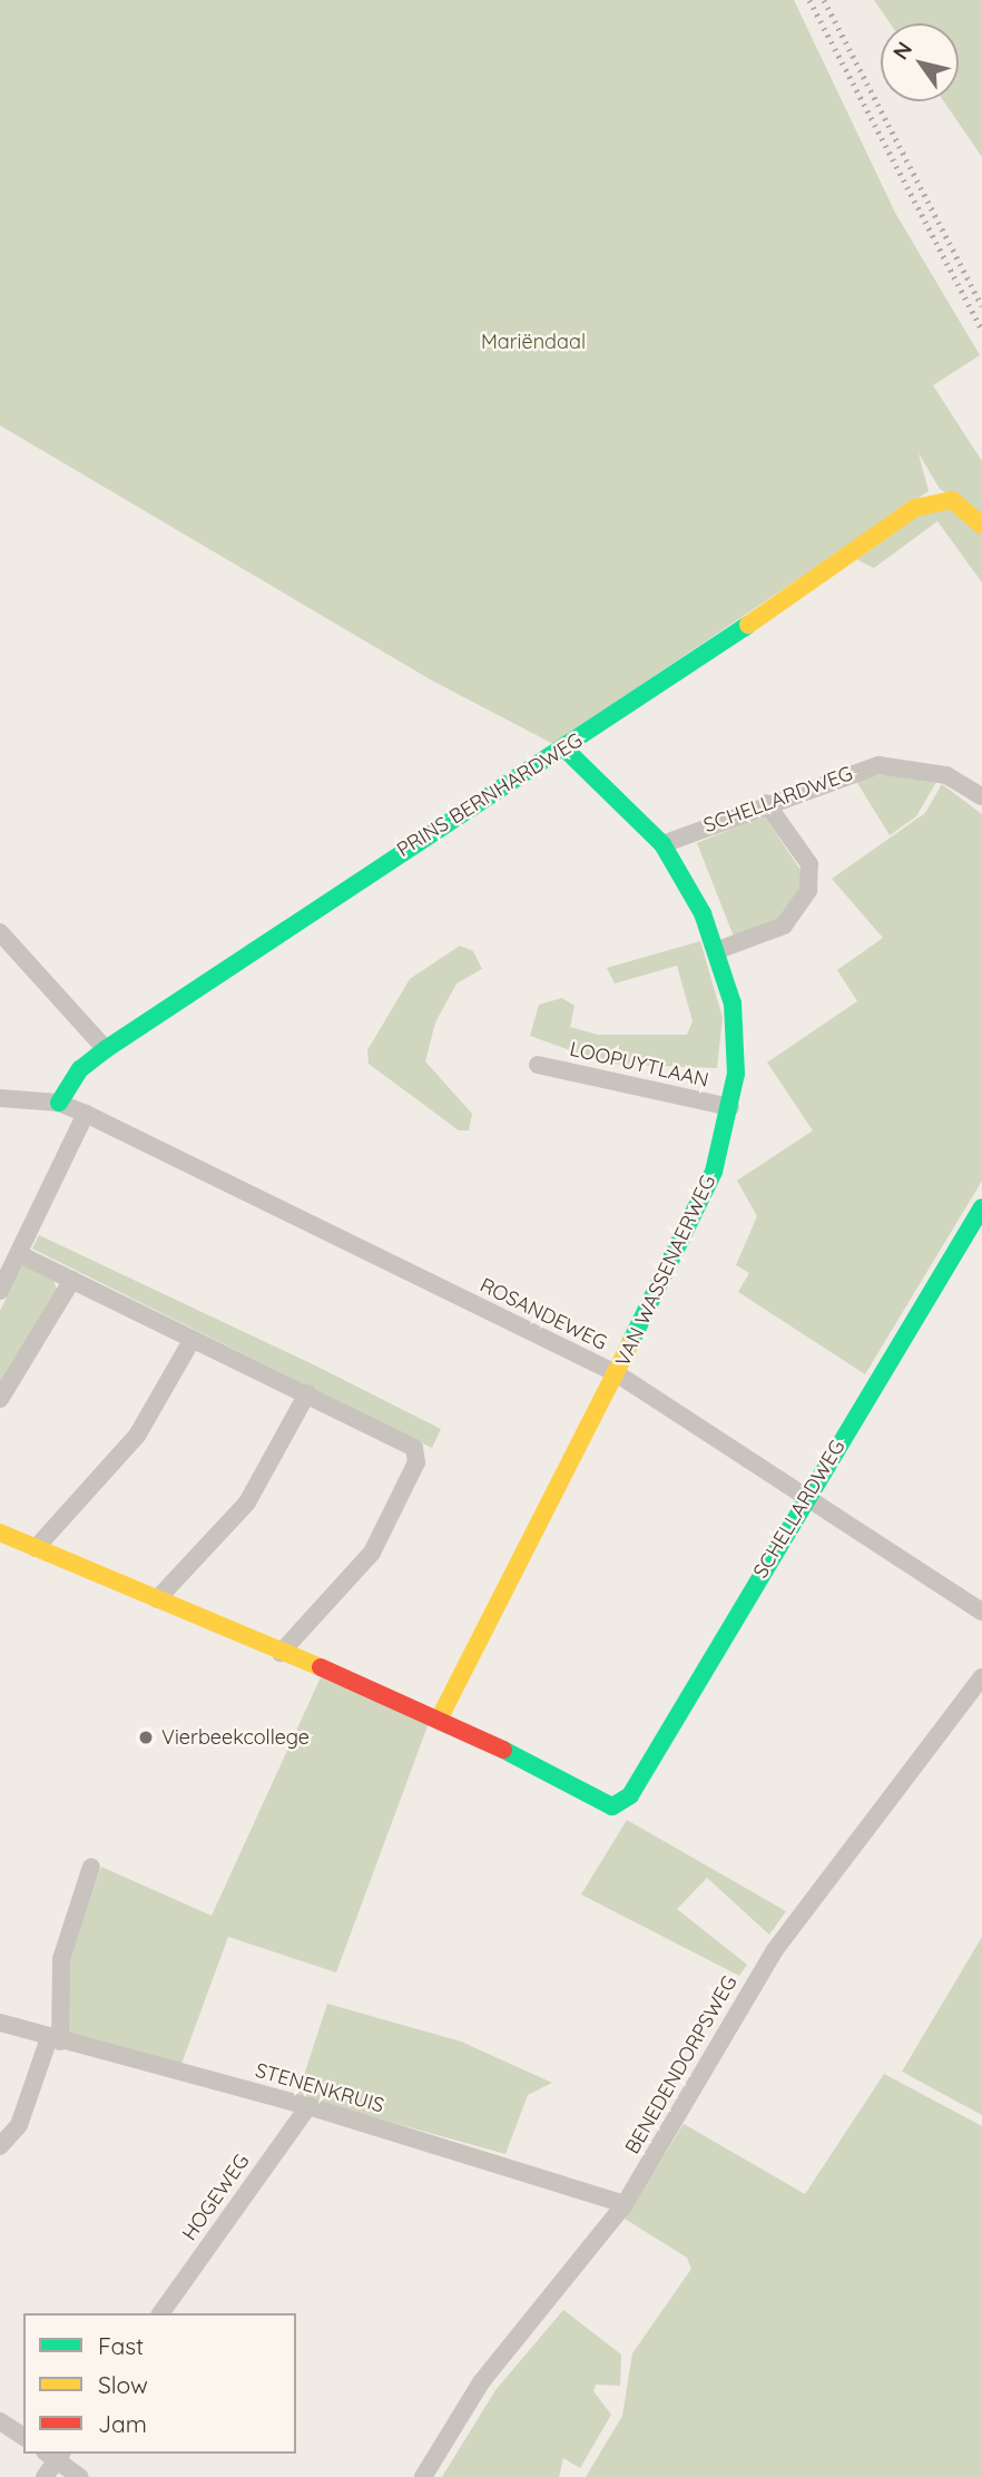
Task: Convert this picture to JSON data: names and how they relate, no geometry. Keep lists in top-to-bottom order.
{
  "streets": {
    "street": [
      "PRINS BERNHARDWEG",
      "SCHELLARDWEG",
      "LOOPUYTLAAN",
      "VAN WASSENAERWEG",
      "ROSANDEWEG",
      "BENEDENDORPSWEG",
      "STENENKRUIS",
      "HOGEWEG"
    ]
  },
  "crossings": [
    ["PRINS BERNHARDWEG", "VAN WASSENAERWEG"],
    ["PRINS BERNHARDWEG", "ROSANDEWEG"],
    ["SCHELLARDWEG", "VAN WASSENAERWEG"],
    ["SCHELLARDWEG", "ROSANDEWEG"],
    ["LOOPUYTLAAN", "VAN WASSENAERWEG"],
    ["VAN WASSENAERWEG", "ROSANDEWEG"],
    ["BENEDENDORPSWEG", "STENENKRUIS"],
    ["STENENKRUIS", "HOGEWEG"]
  ],
  "parks": ["Mariëndaal"],
  "places": ["Vierbeekcollege"],
  "legend": ["Fast", "Slow", "Jam"],
  "north": "top left"
}
